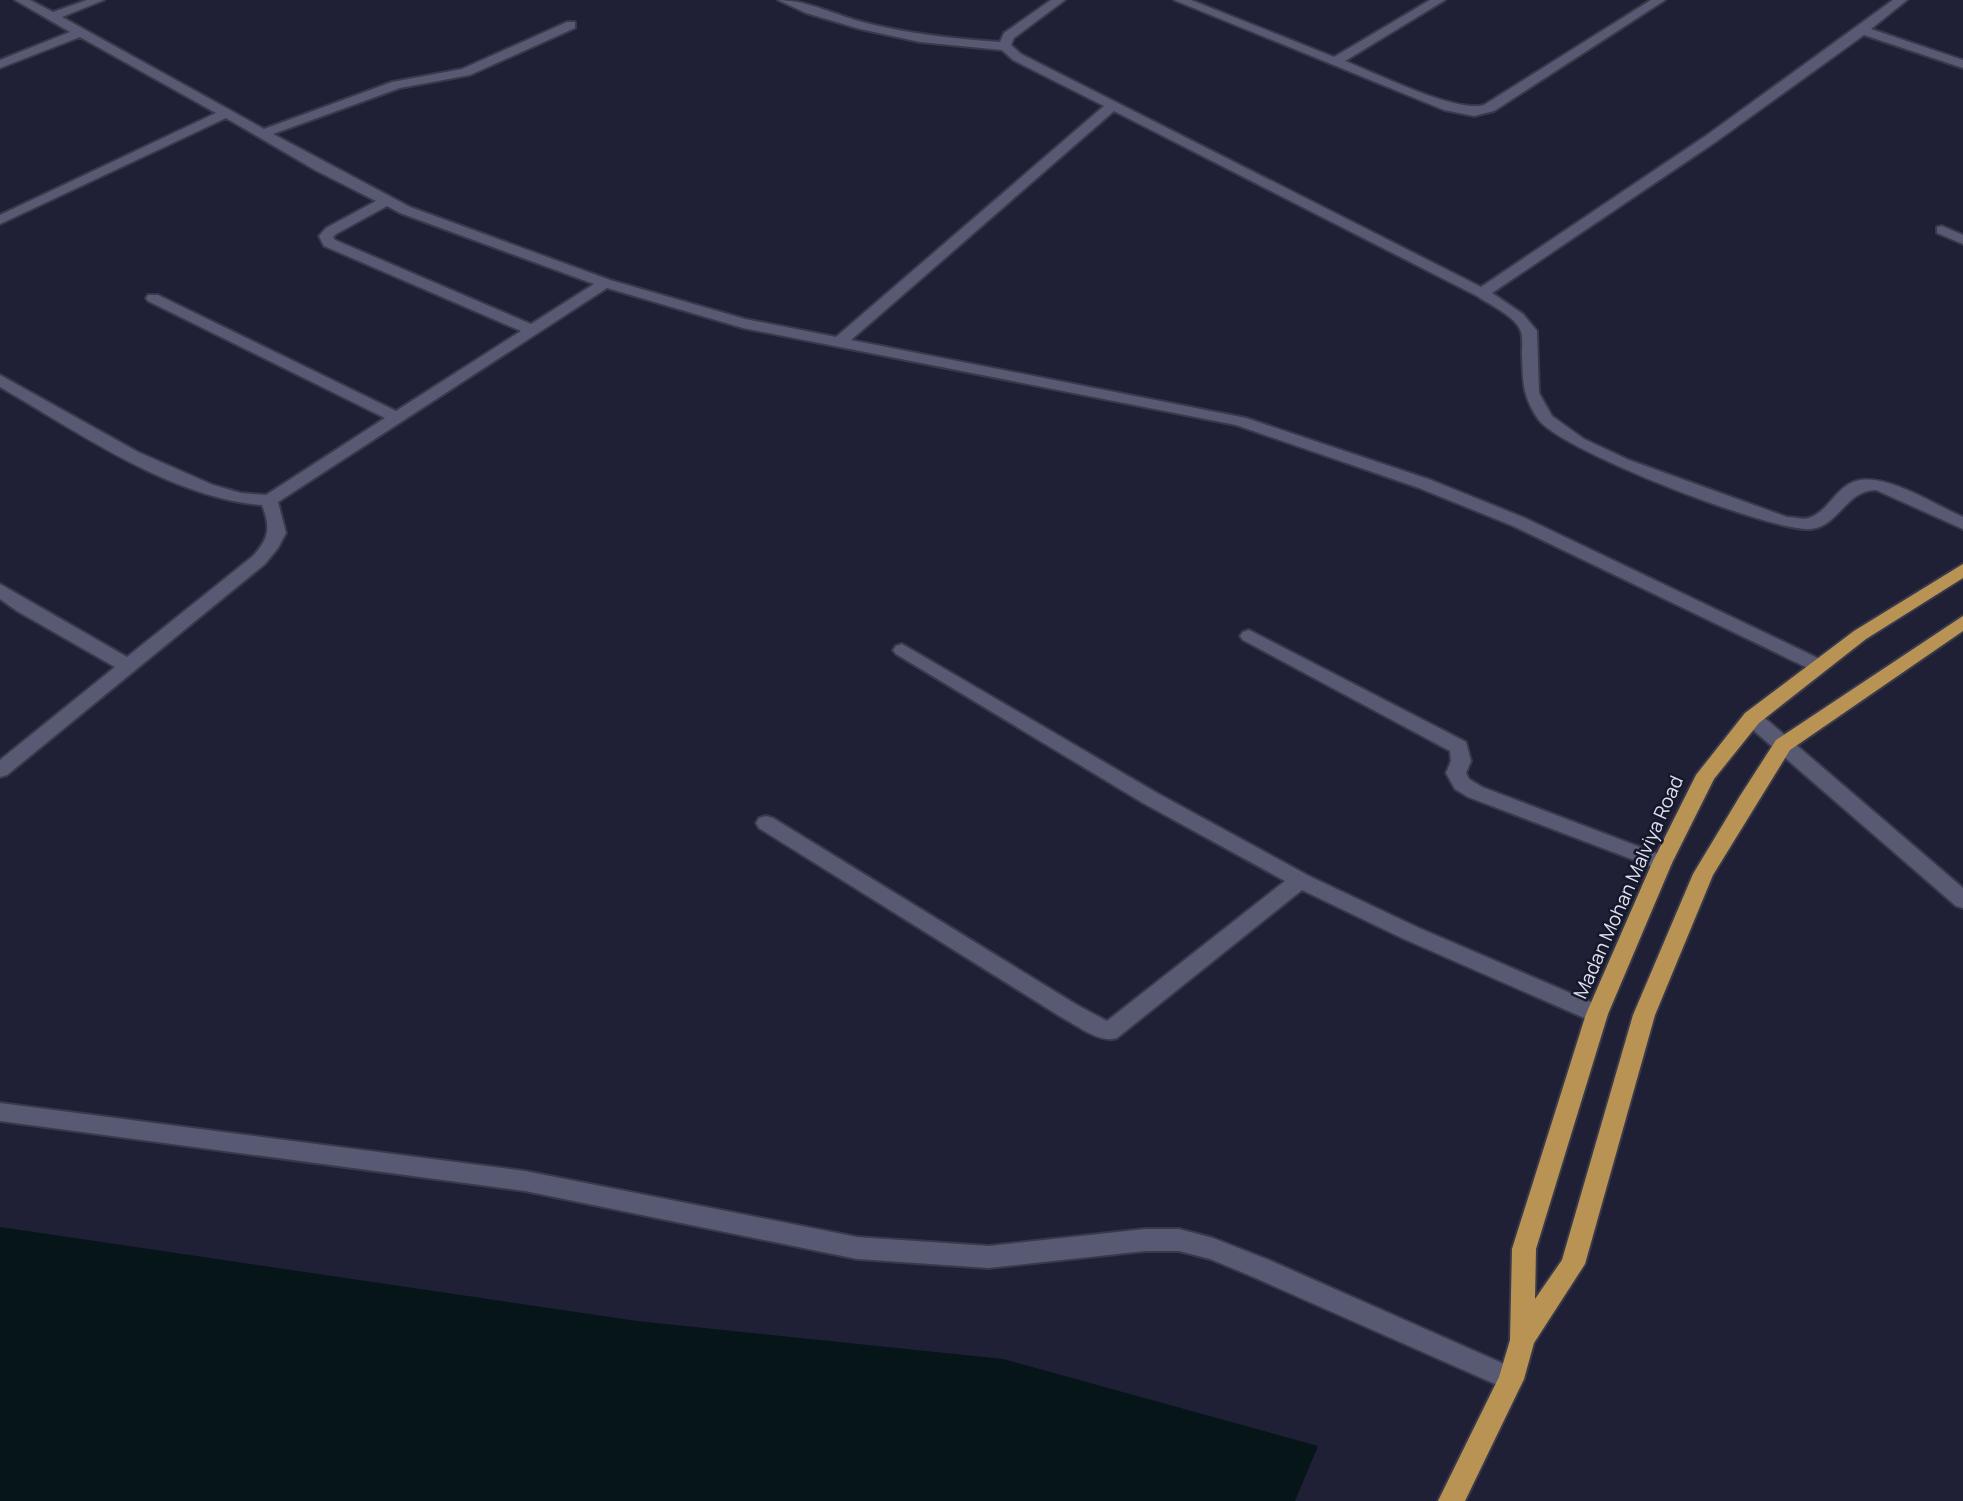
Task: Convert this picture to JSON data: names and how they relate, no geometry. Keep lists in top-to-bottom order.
{
  "streets": {
    "highway": ["Madan Mohan Malviya Road"]
  }
}
